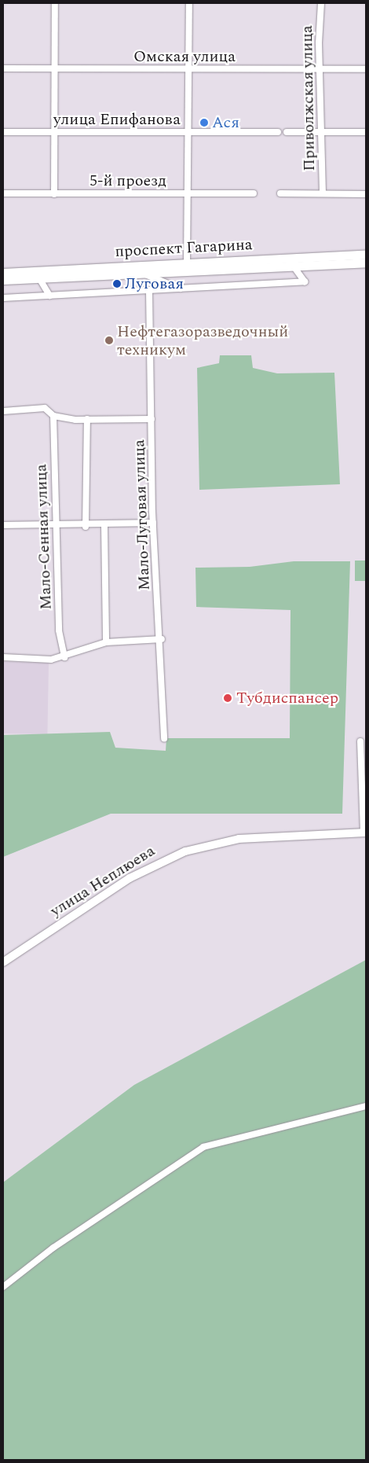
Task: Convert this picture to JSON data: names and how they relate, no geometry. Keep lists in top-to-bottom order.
{
  "streets": {
    "main road": ["проспект Гагарина", "улица Неплюева"],
    "street": [
      "Омская улица",
      "Приволжская улица",
      "улица Епифанова",
      "5-й проезд",
      "Мало-Луговая улица",
      "Мало-Сенная улица"
    ]
  },
  "crossings": [
    ["Омская улица", "Приволжская улица"]
  ],
  "places": [
    "Ася",
    "Луговая",
    "Нефтегазоразведочный техникум",
    "Тубдиспансер"
  ]
}
